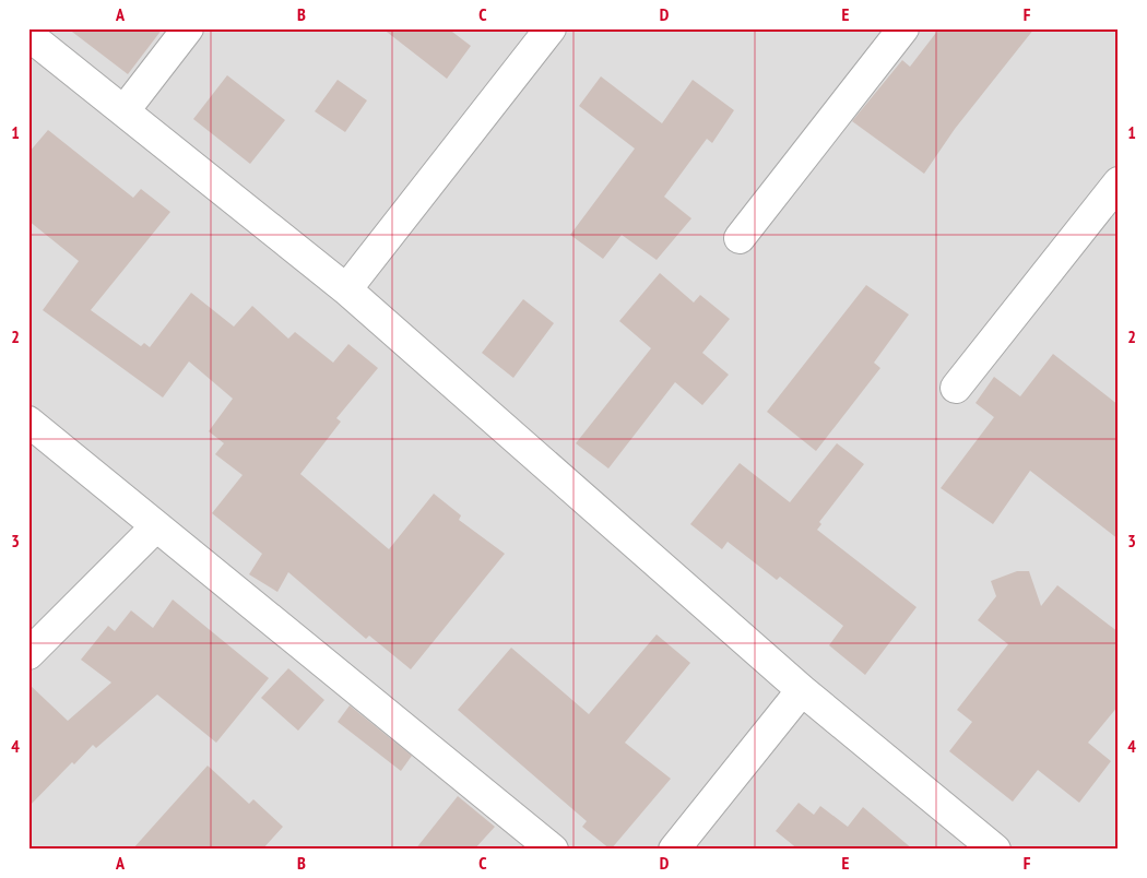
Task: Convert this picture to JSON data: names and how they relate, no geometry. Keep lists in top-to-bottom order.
{
  "grid": {
    "columns": [
      "A",
      "B",
      "C",
      "D",
      "E",
      "F"
    ],
    "rows": [
      "1",
      "2",
      "3",
      "4"
    ]
  }
}
